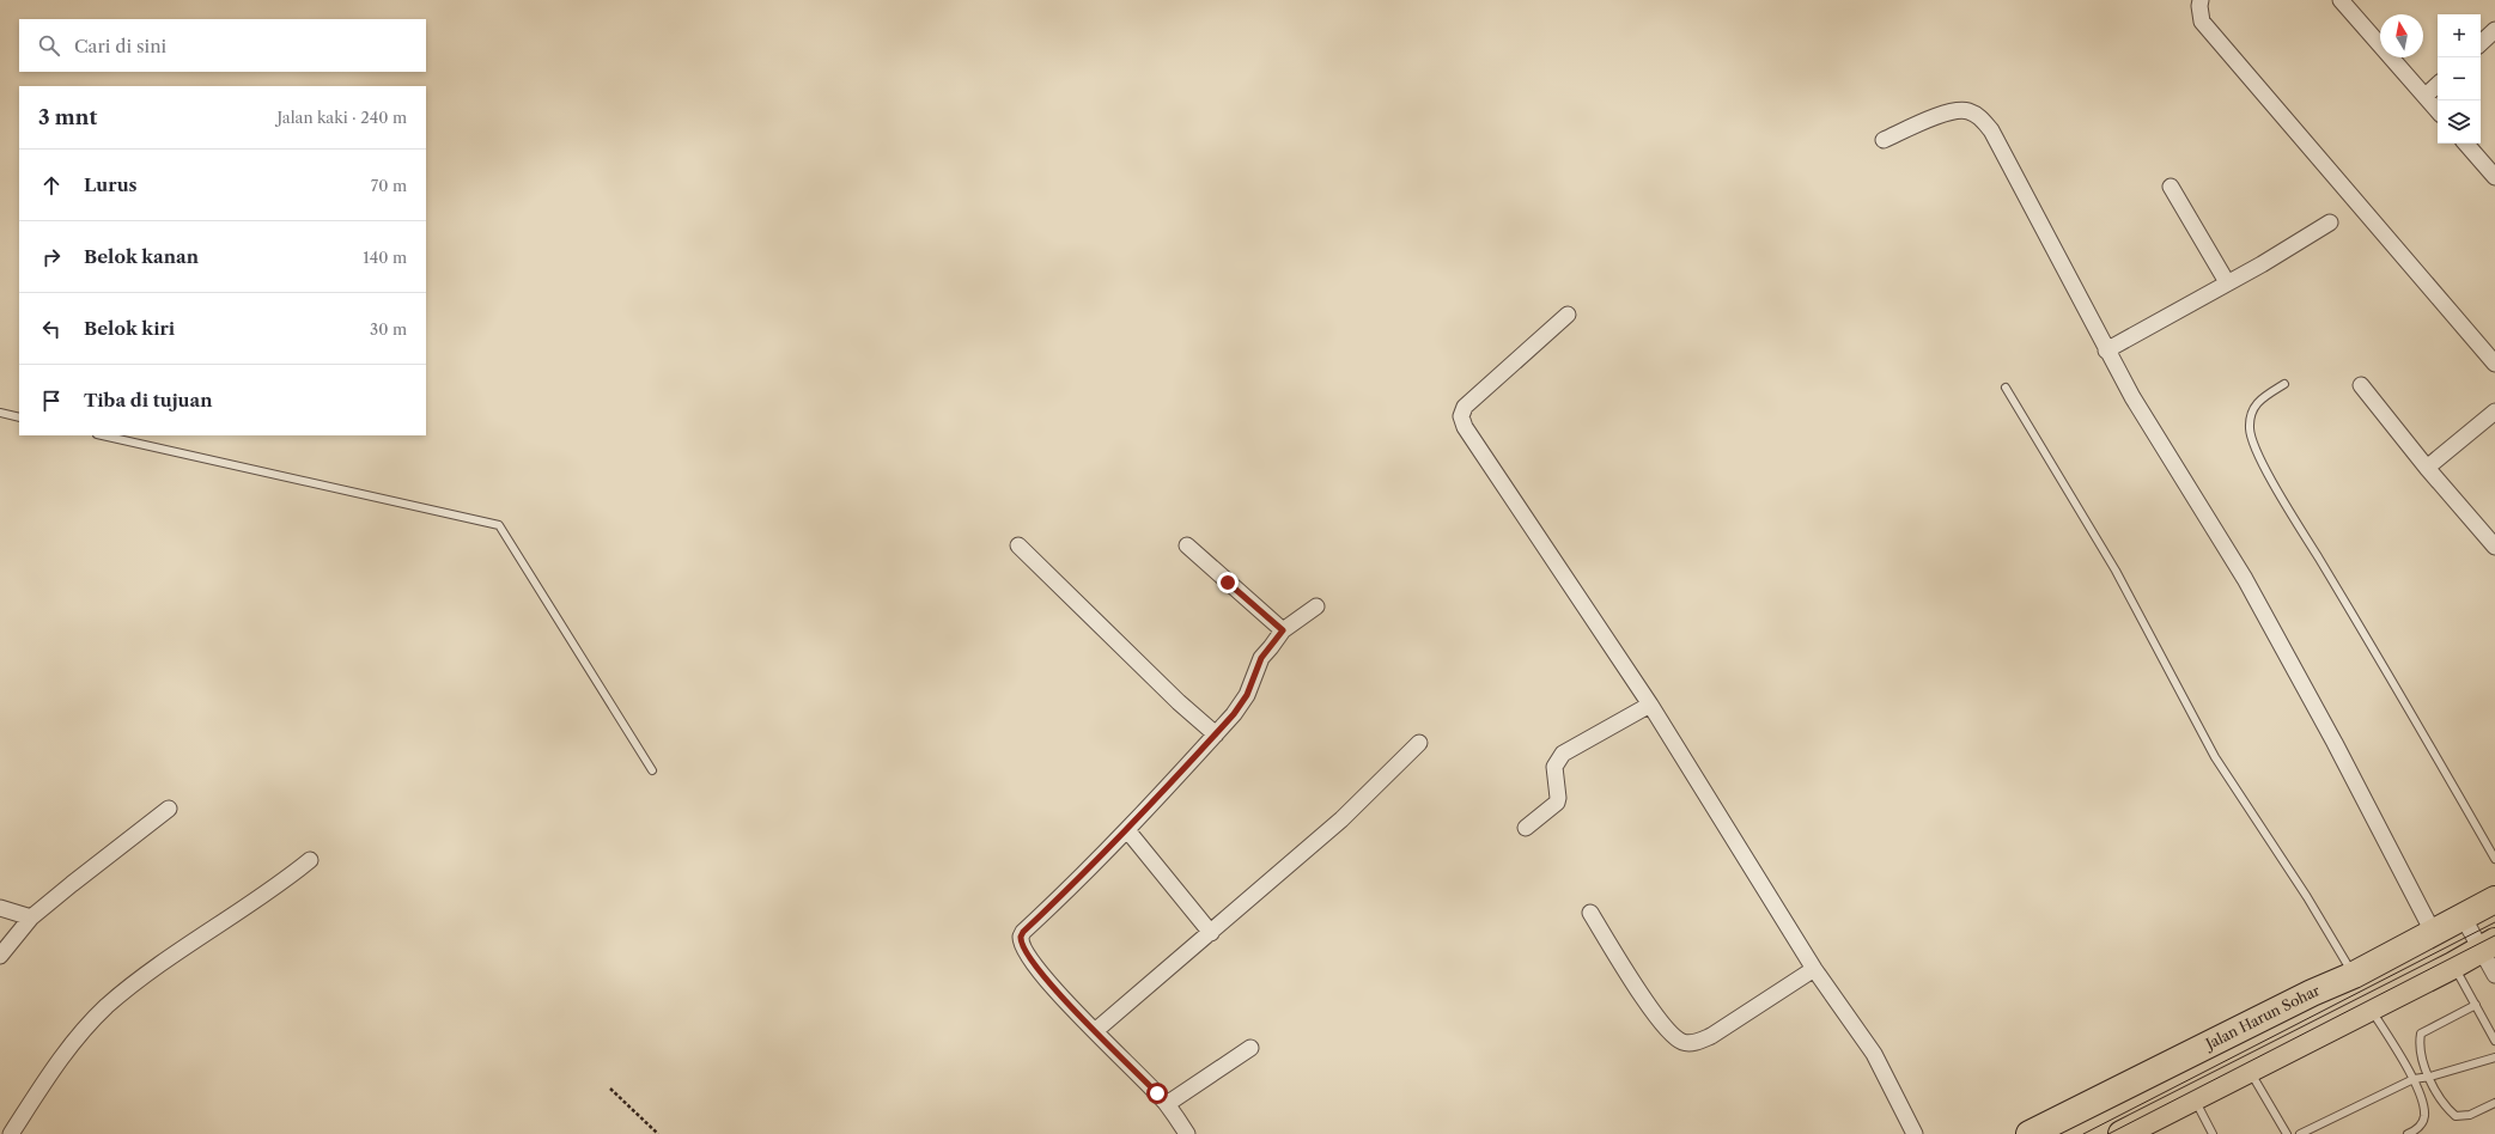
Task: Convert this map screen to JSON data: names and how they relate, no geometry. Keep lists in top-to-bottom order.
{
  "streets": {
    "highway": ["Jalan Harun Sohar"]
  },
  "north": "top",
  "page": {
    "map_buttons": ["+", "−"],
    "search": "Cari di sini",
    "heading": ["3 mnt", "Jalan kaki · 240 m"],
    "list": [
      ["Lurus", "70 m"],
      ["Belok kanan", "140 m"],
      ["Belok kiri", "30 m"],
      "Tiba di tujuan"
    ]
  }
}
